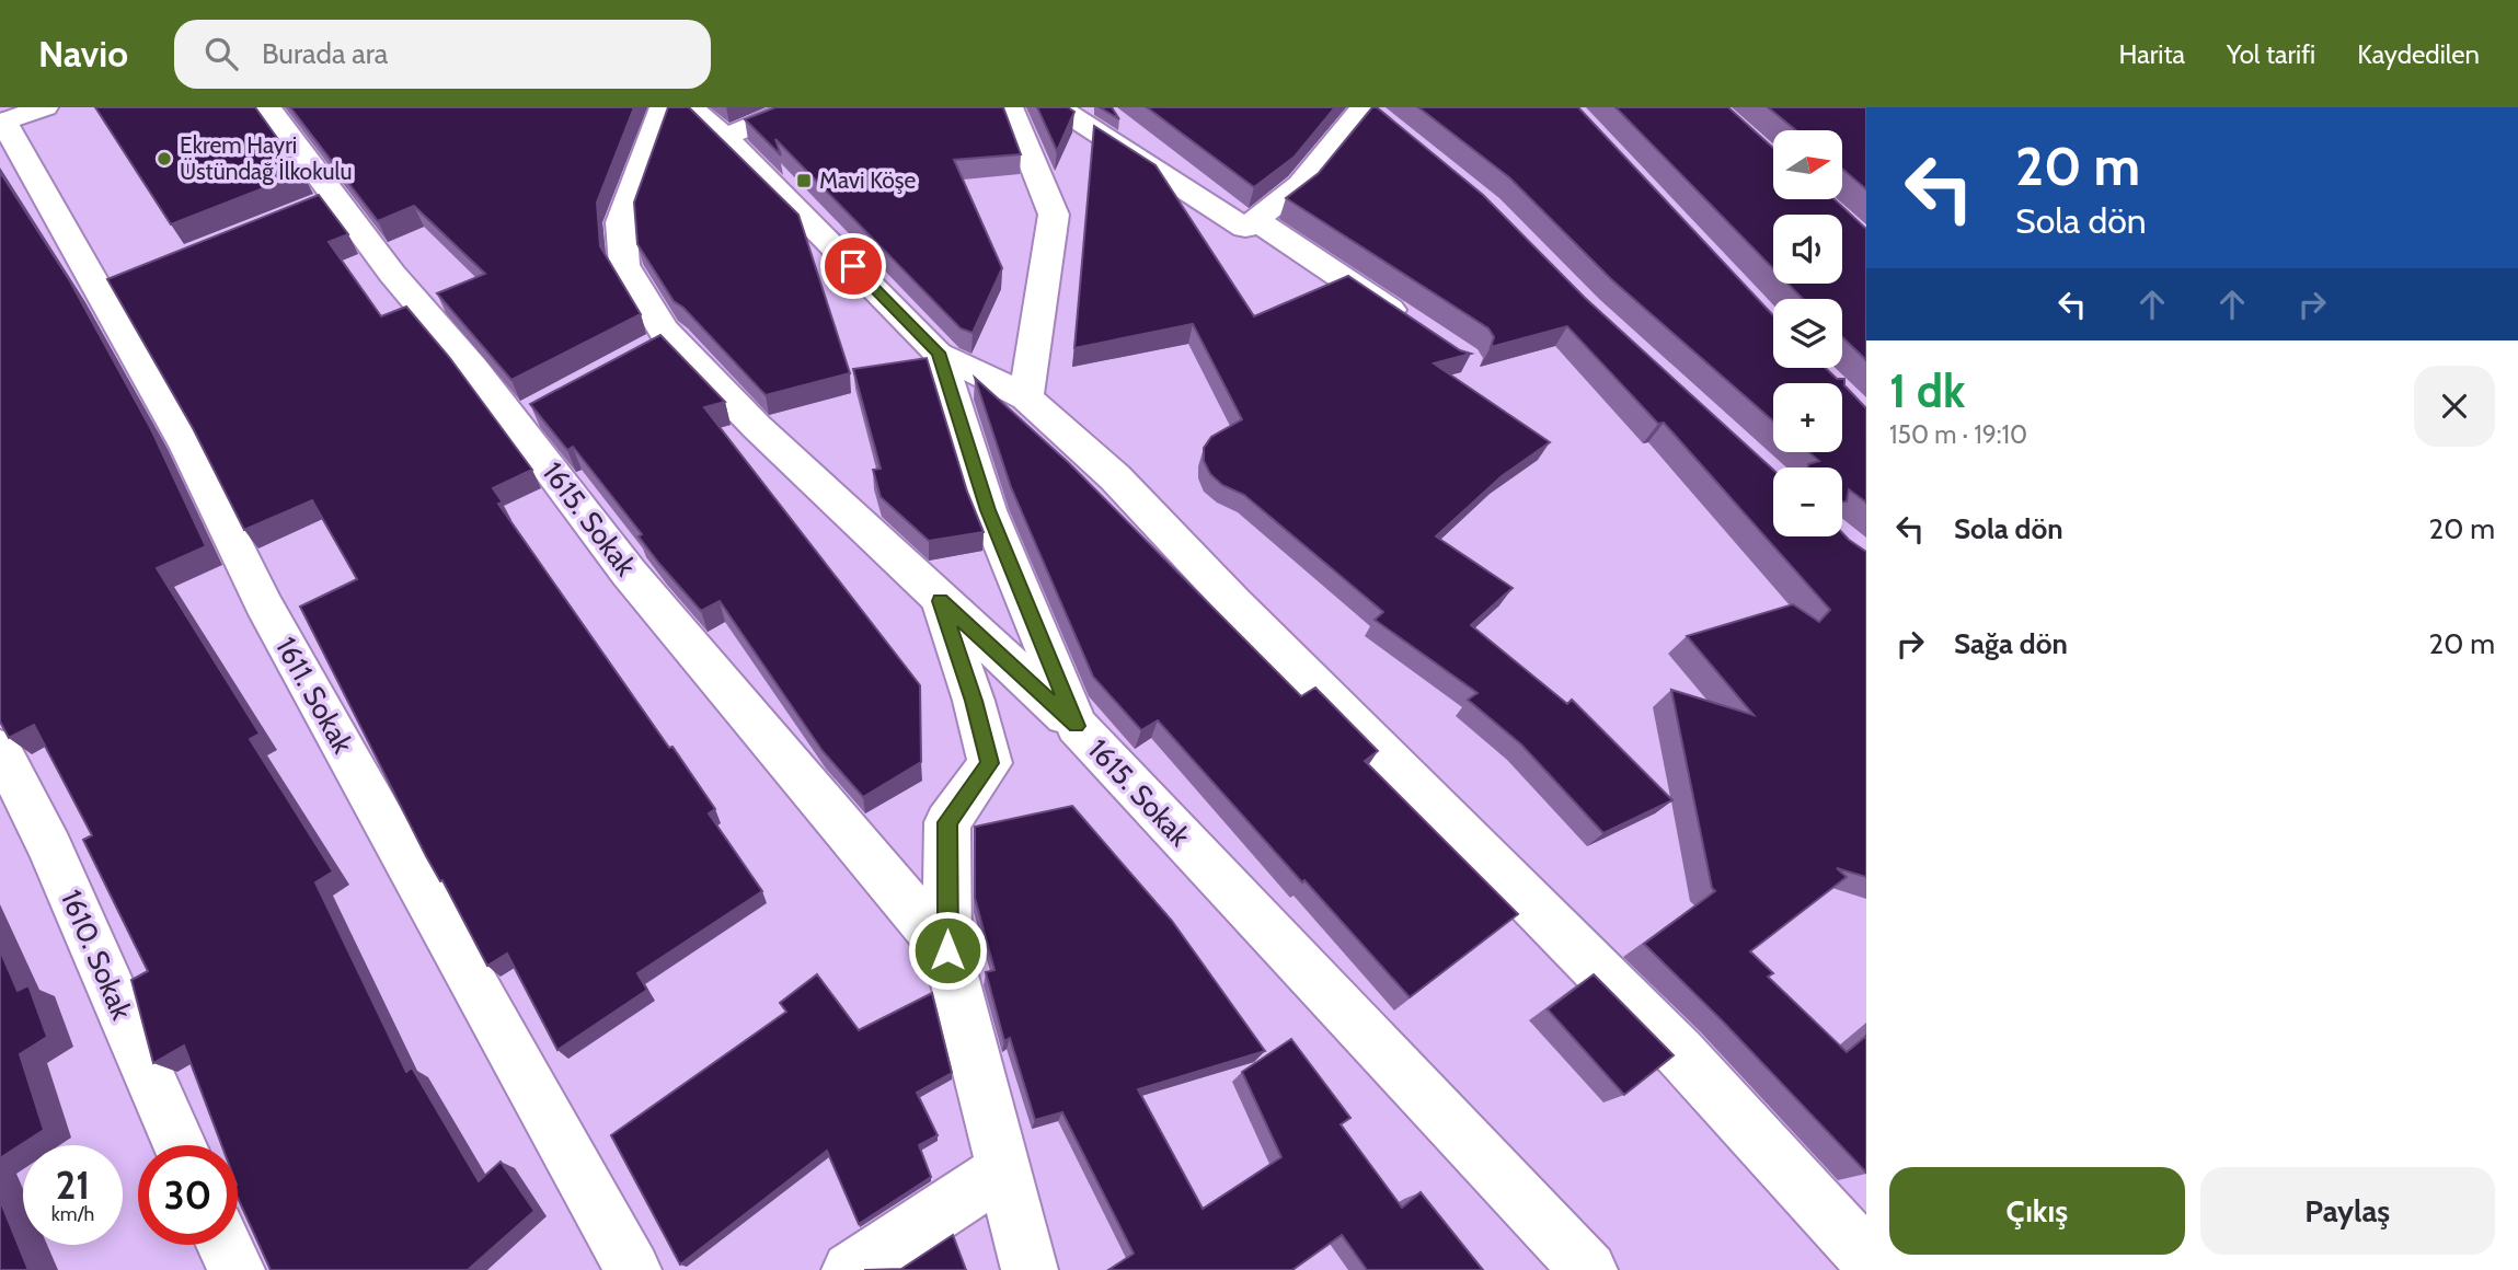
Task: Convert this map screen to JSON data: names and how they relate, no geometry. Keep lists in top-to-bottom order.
{
  "streets": {
    "street": ["1615. Sokak", "1611. Sokak", "1610. Sokak"]
  },
  "places": {
    "other": ["Ekrem Hayri Üstündağ İlkokulu"],
    "transit": ["Mavi Köşe"]
  },
  "north": "right",
  "page": {
    "header": "Navio",
    "search": "Burada ara",
    "nav": ["Harita", "Yol tarifi", "Kaydedilen"],
    "turn": ["20 m", "Sola dön"],
    "map_buttons": ["+", "−"],
    "heading": ["1 dk", "150 m · 19:10"],
    "list": [
      {
        "name": "Sola dön",
        "value": "20 m"
      },
      {
        "name": "Sağa dön",
        "value": "20 m"
      }
    ],
    "speed": "21 km/h",
    "limit": "30",
    "buttons": ["Çıkış", "Paylaş"]
  }
}
